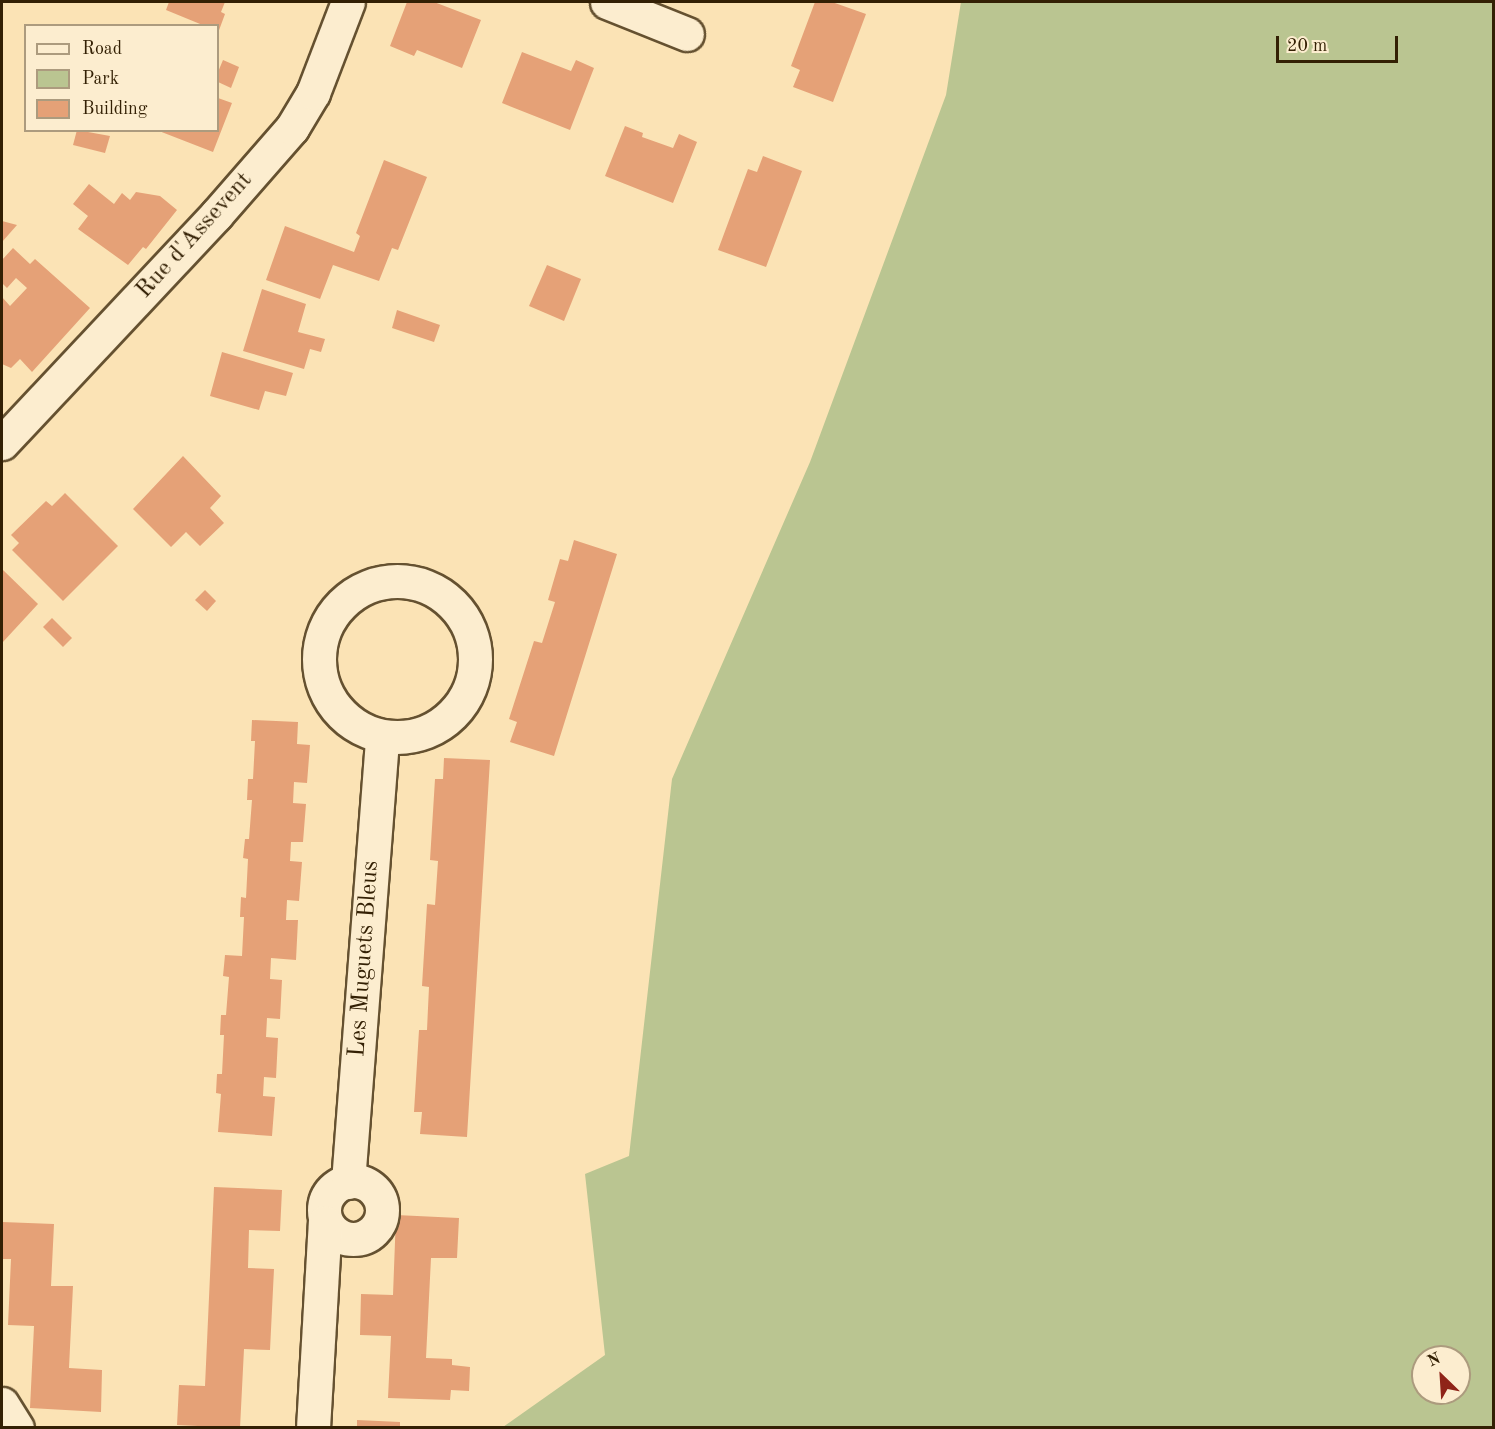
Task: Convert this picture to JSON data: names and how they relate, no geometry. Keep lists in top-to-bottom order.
{
  "streets": {
    "street": ["Rue d'Assevent", "Les Muguets Bleus"]
  },
  "legend": ["Road", "Park", "Building"],
  "scale_bar": "20 m",
  "north": "top left"
}
